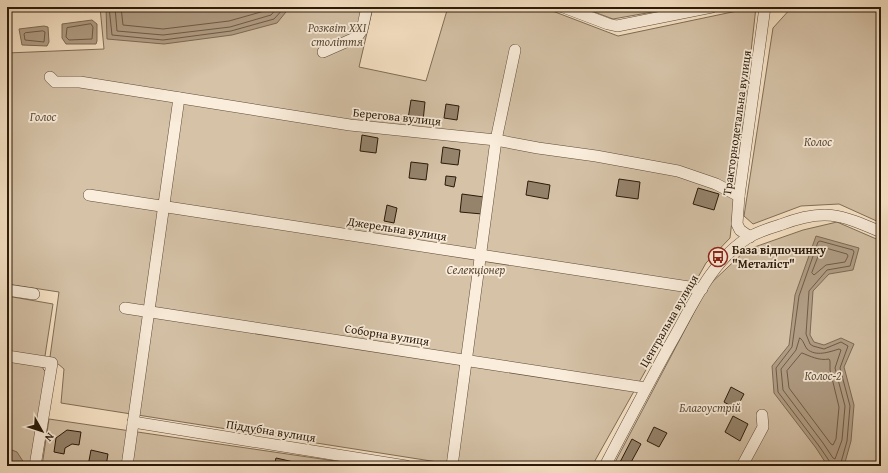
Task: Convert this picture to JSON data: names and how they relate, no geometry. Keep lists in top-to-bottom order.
{
  "streets": {
    "street": [
      "Берегова вулиця",
      "Тракторнодетальна вулиця",
      "Джерельна вулиця",
      "Центральна вулиця",
      "Соборна вулиця",
      "Піддубна вулиця"
    ]
  },
  "crossings": [
    ["Берегова вулиця", "Тракторнодетальна вулиця"],
    ["Тракторнодетальна вулиця", "Центральна вулиця"],
    ["Джерельна вулиця", "Центральна вулиця"],
    ["Центральна вулиця", "Соборна вулиця"]
  ],
  "parks": [
    "Розквіт XXI століття",
    "Голос",
    "Колос",
    "Селекціонер",
    "Колос-2",
    "Благоустрій"
  ],
  "places": {
    "bus stop": ["База відпочинку \"Металіст\""]
  },
  "north": "bottom right"
}
